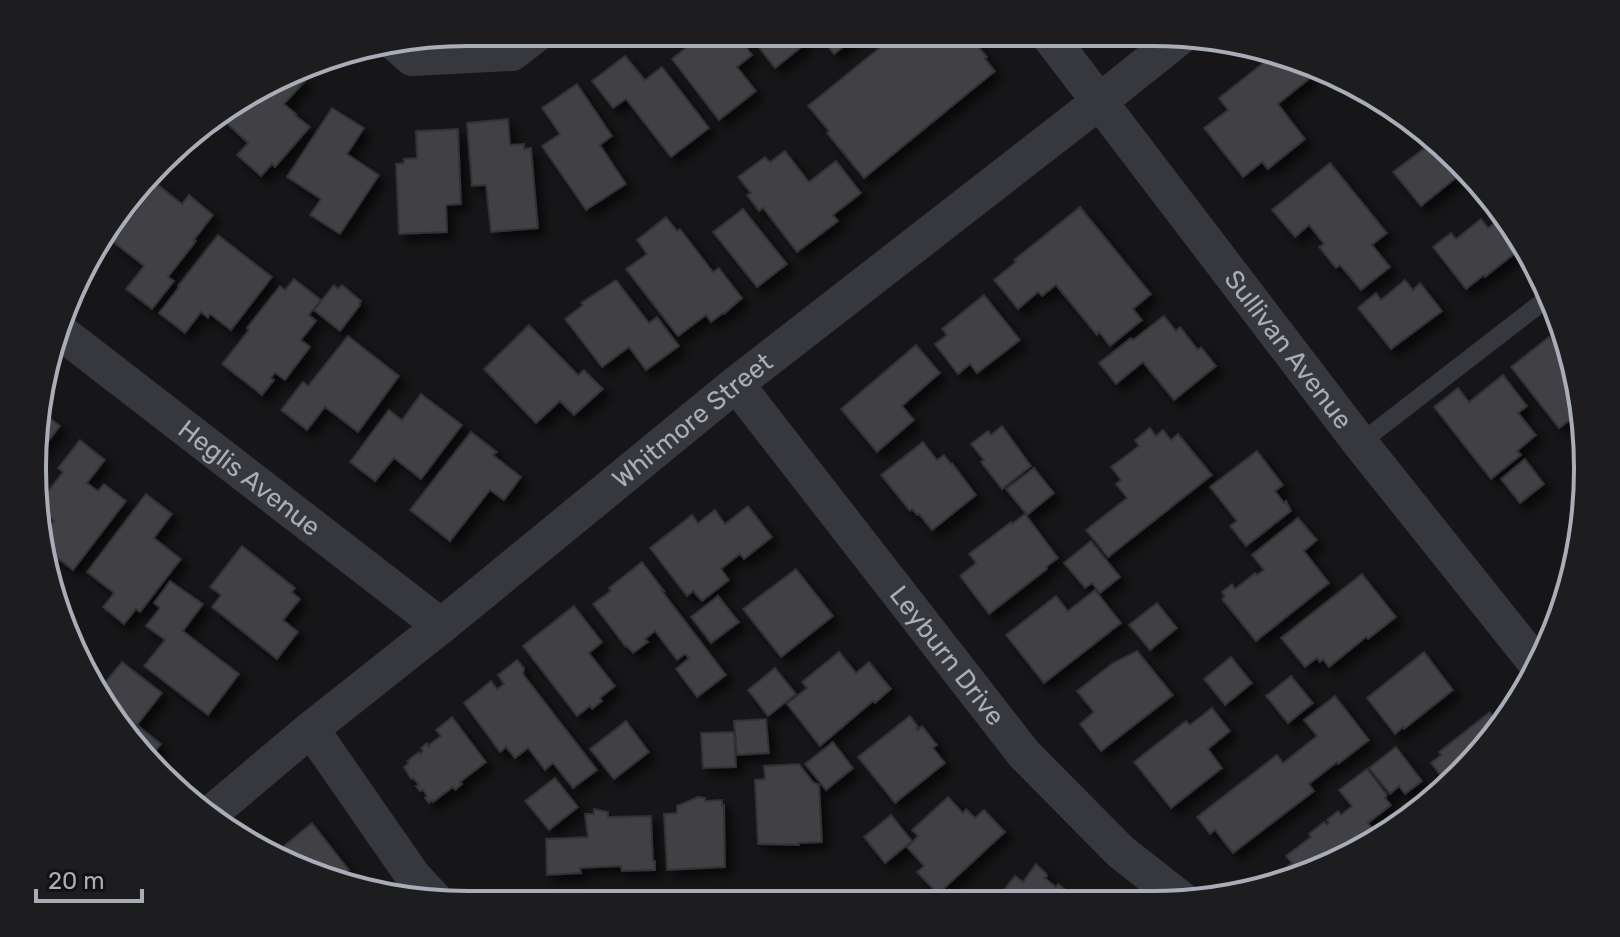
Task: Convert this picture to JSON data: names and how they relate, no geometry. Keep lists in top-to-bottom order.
{
  "streets": {
    "street": [
      "Sullivan Avenue",
      "Whitmore Street",
      "Heglis Avenue",
      "Leyburn Drive"
    ]
  },
  "crossings": [
    ["Sullivan Avenue", "Whitmore Street"],
    ["Whitmore Street", "Heglis Avenue"],
    ["Whitmore Street", "Leyburn Drive"]
  ],
  "scale_bar": "20 m"
}
